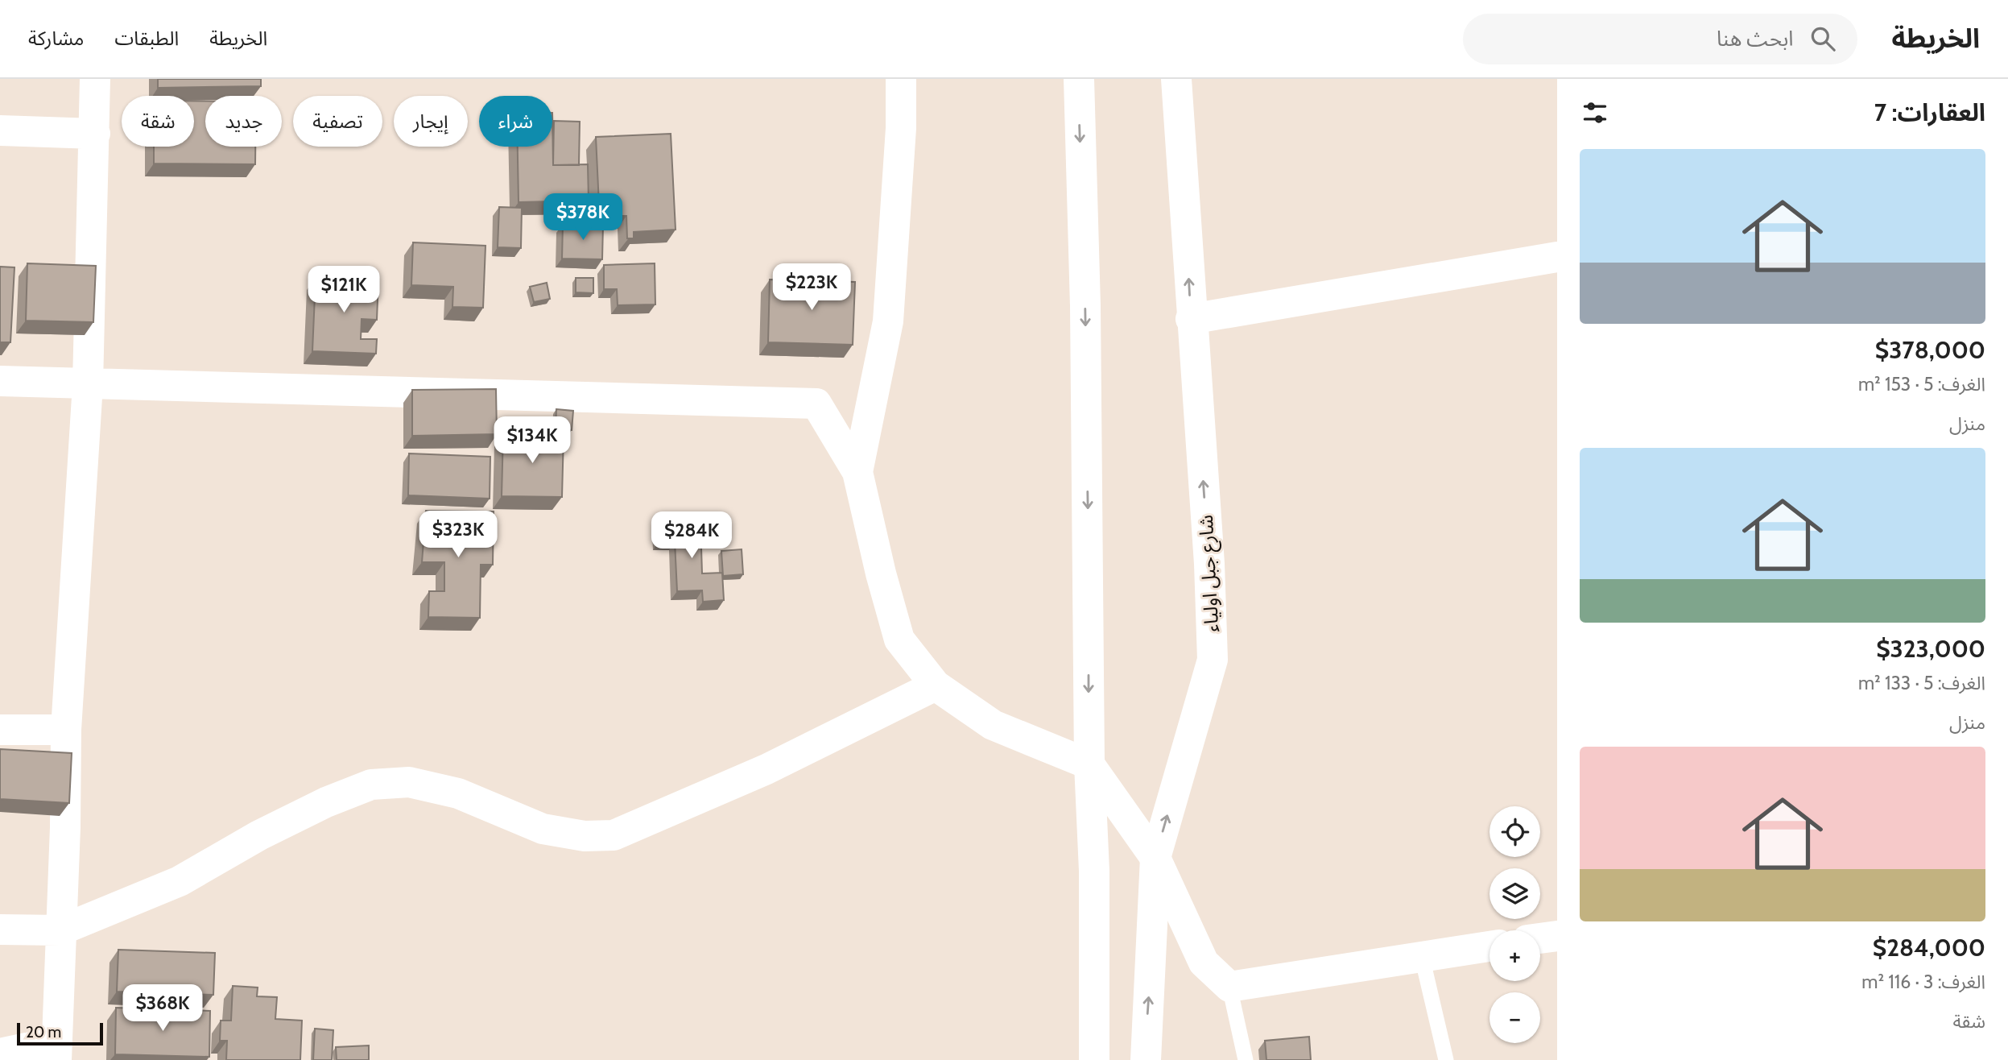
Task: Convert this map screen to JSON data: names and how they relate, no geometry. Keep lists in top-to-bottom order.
{
  "streets": {
    "main road": ["شارع جبل اولياء"]
  },
  "scale_bar": "20 m",
  "page": {
    "header": "الخريطة",
    "search": "ابحث هنا",
    "nav": ["الخريطة", "الطبقات", "مشاركة"],
    "heading": "العقارات: 7",
    "chip": [
      "شراء",
      "إيجار",
      "تصفية",
      "جديد",
      "شقة"
    ],
    "list": [
      {
        "name": "$378,000",
        "note": "الغرف: 5 · 153 m² · منزل"
      },
      {
        "name": "$323,000",
        "note": "الغرف: 5 · 133 m² · منزل"
      },
      {
        "name": "$284,000",
        "note": "الغرف: 3 · 116 m² · شقة"
      }
    ],
    "price": [
      "$378K",
      "$223K",
      "$121K",
      "$134K",
      "$323K",
      "$284K",
      "$368K"
    ],
    "map_buttons": ["+", "−"],
    "scale": "20 m"
  }
}
